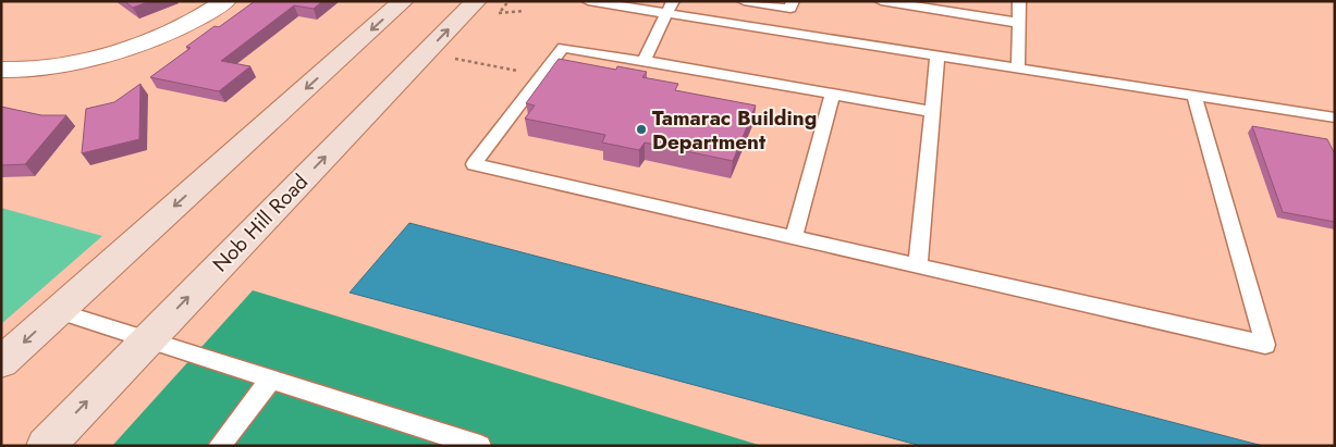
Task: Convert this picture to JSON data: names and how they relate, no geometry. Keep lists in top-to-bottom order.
{
  "streets": {
    "main road": ["Nob Hill Road"]
  },
  "places": ["Tamarac Building Department"]
}
